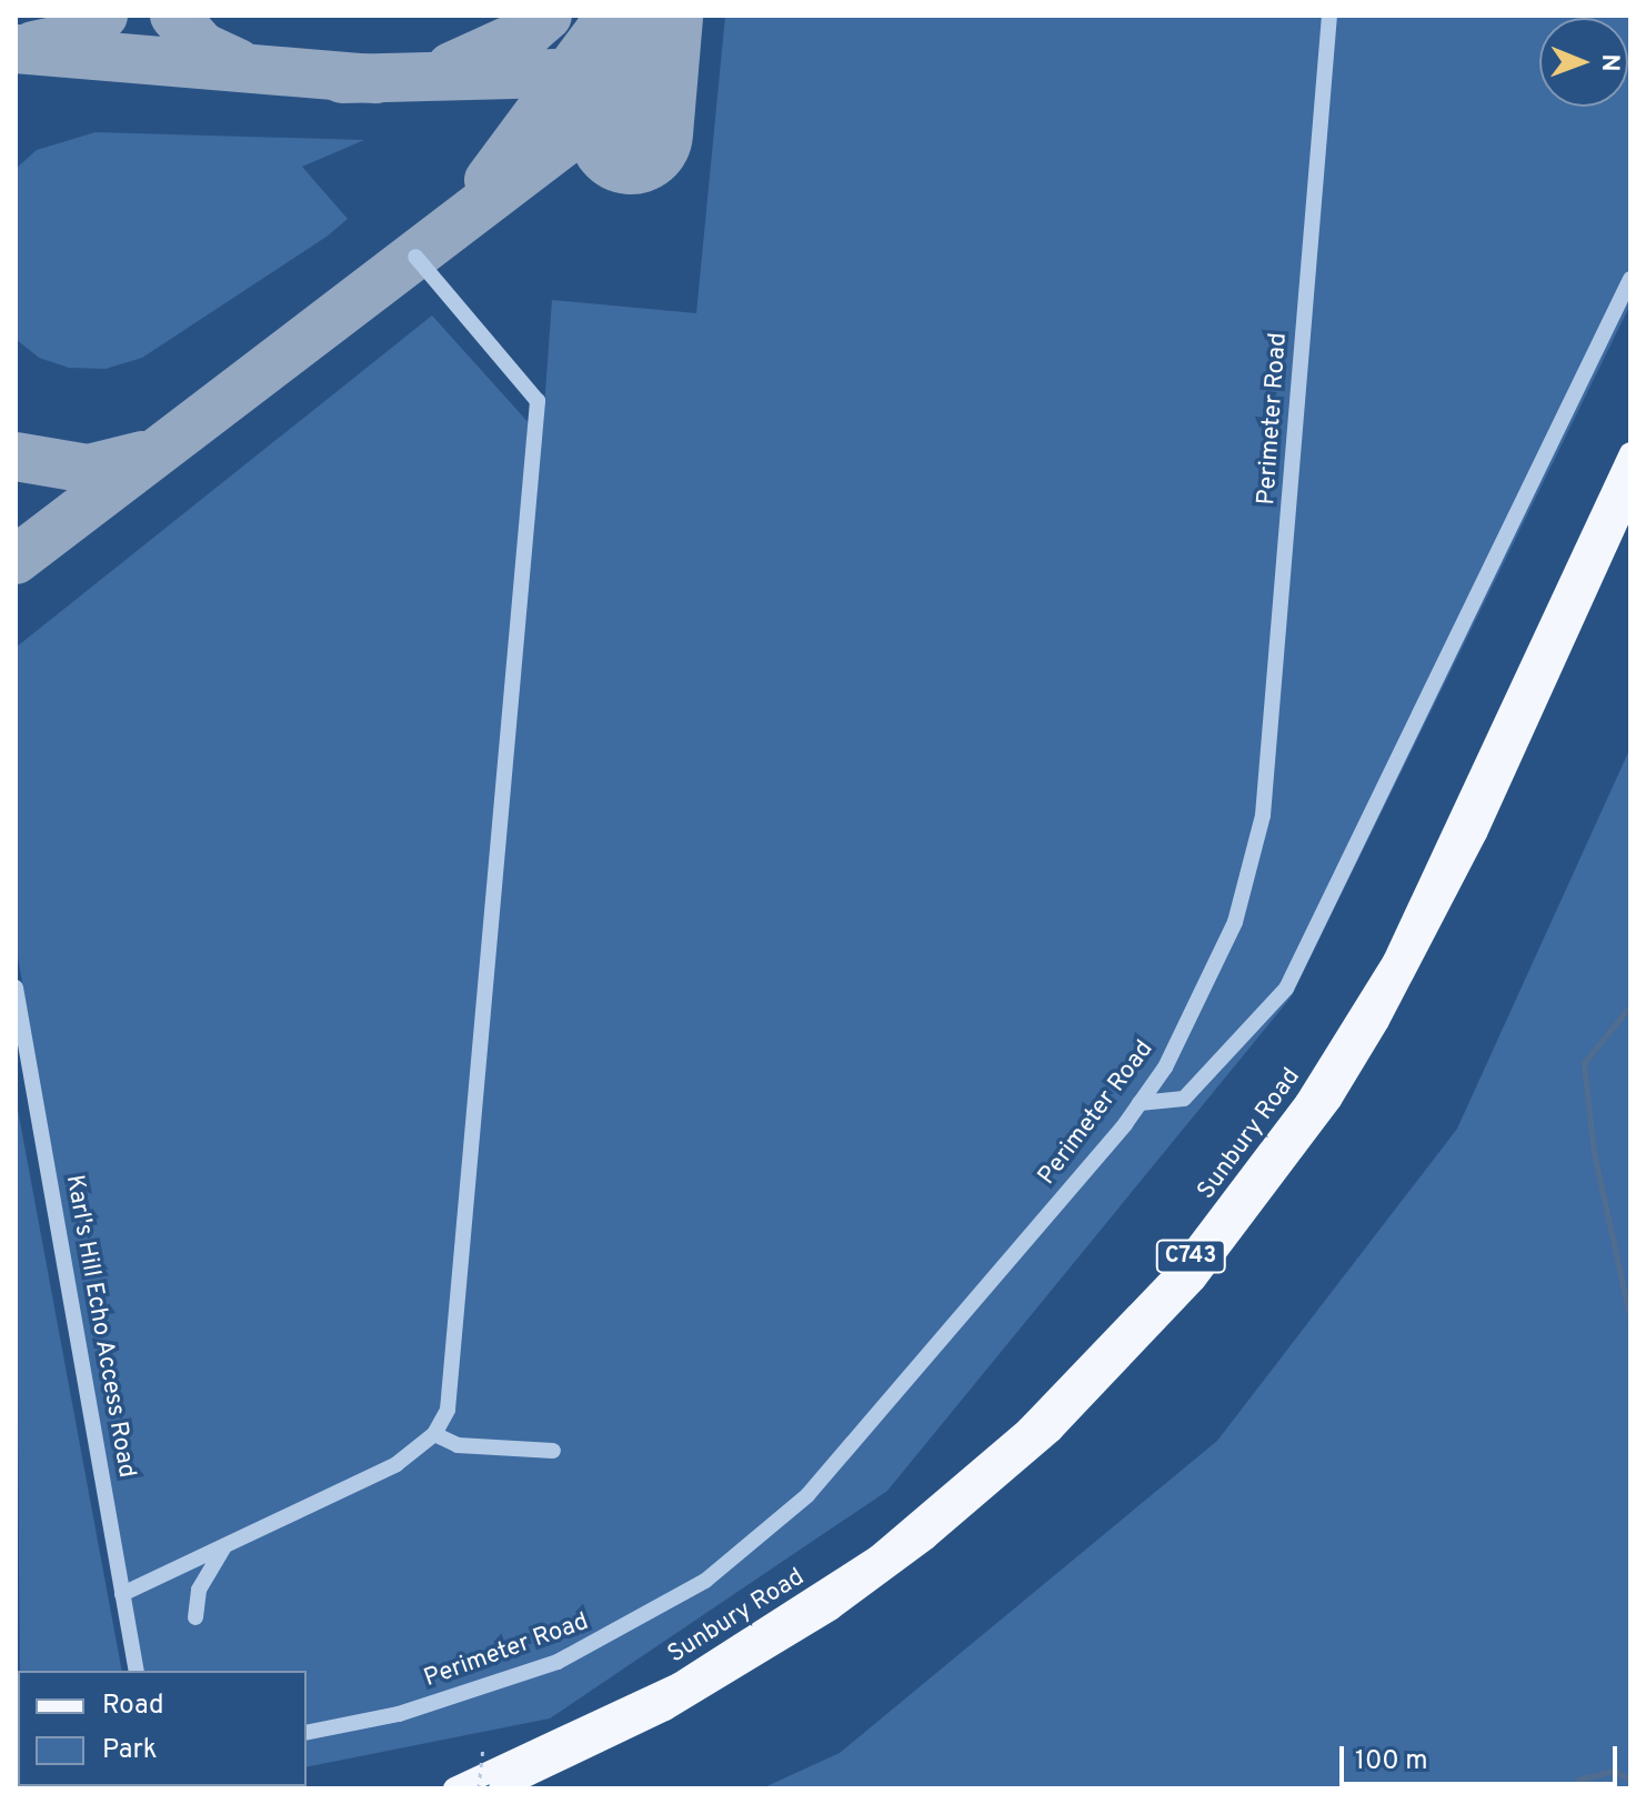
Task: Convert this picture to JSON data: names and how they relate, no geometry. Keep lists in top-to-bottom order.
{
  "streets": {
    "main road": ["Sunbury Road", "C743"],
    "lane": ["Perimeter Road", "Karl's Hill Echo Access Road"]
  },
  "legend": ["Road", "Park"],
  "scale_bar": "100 m",
  "north": "right"
}
